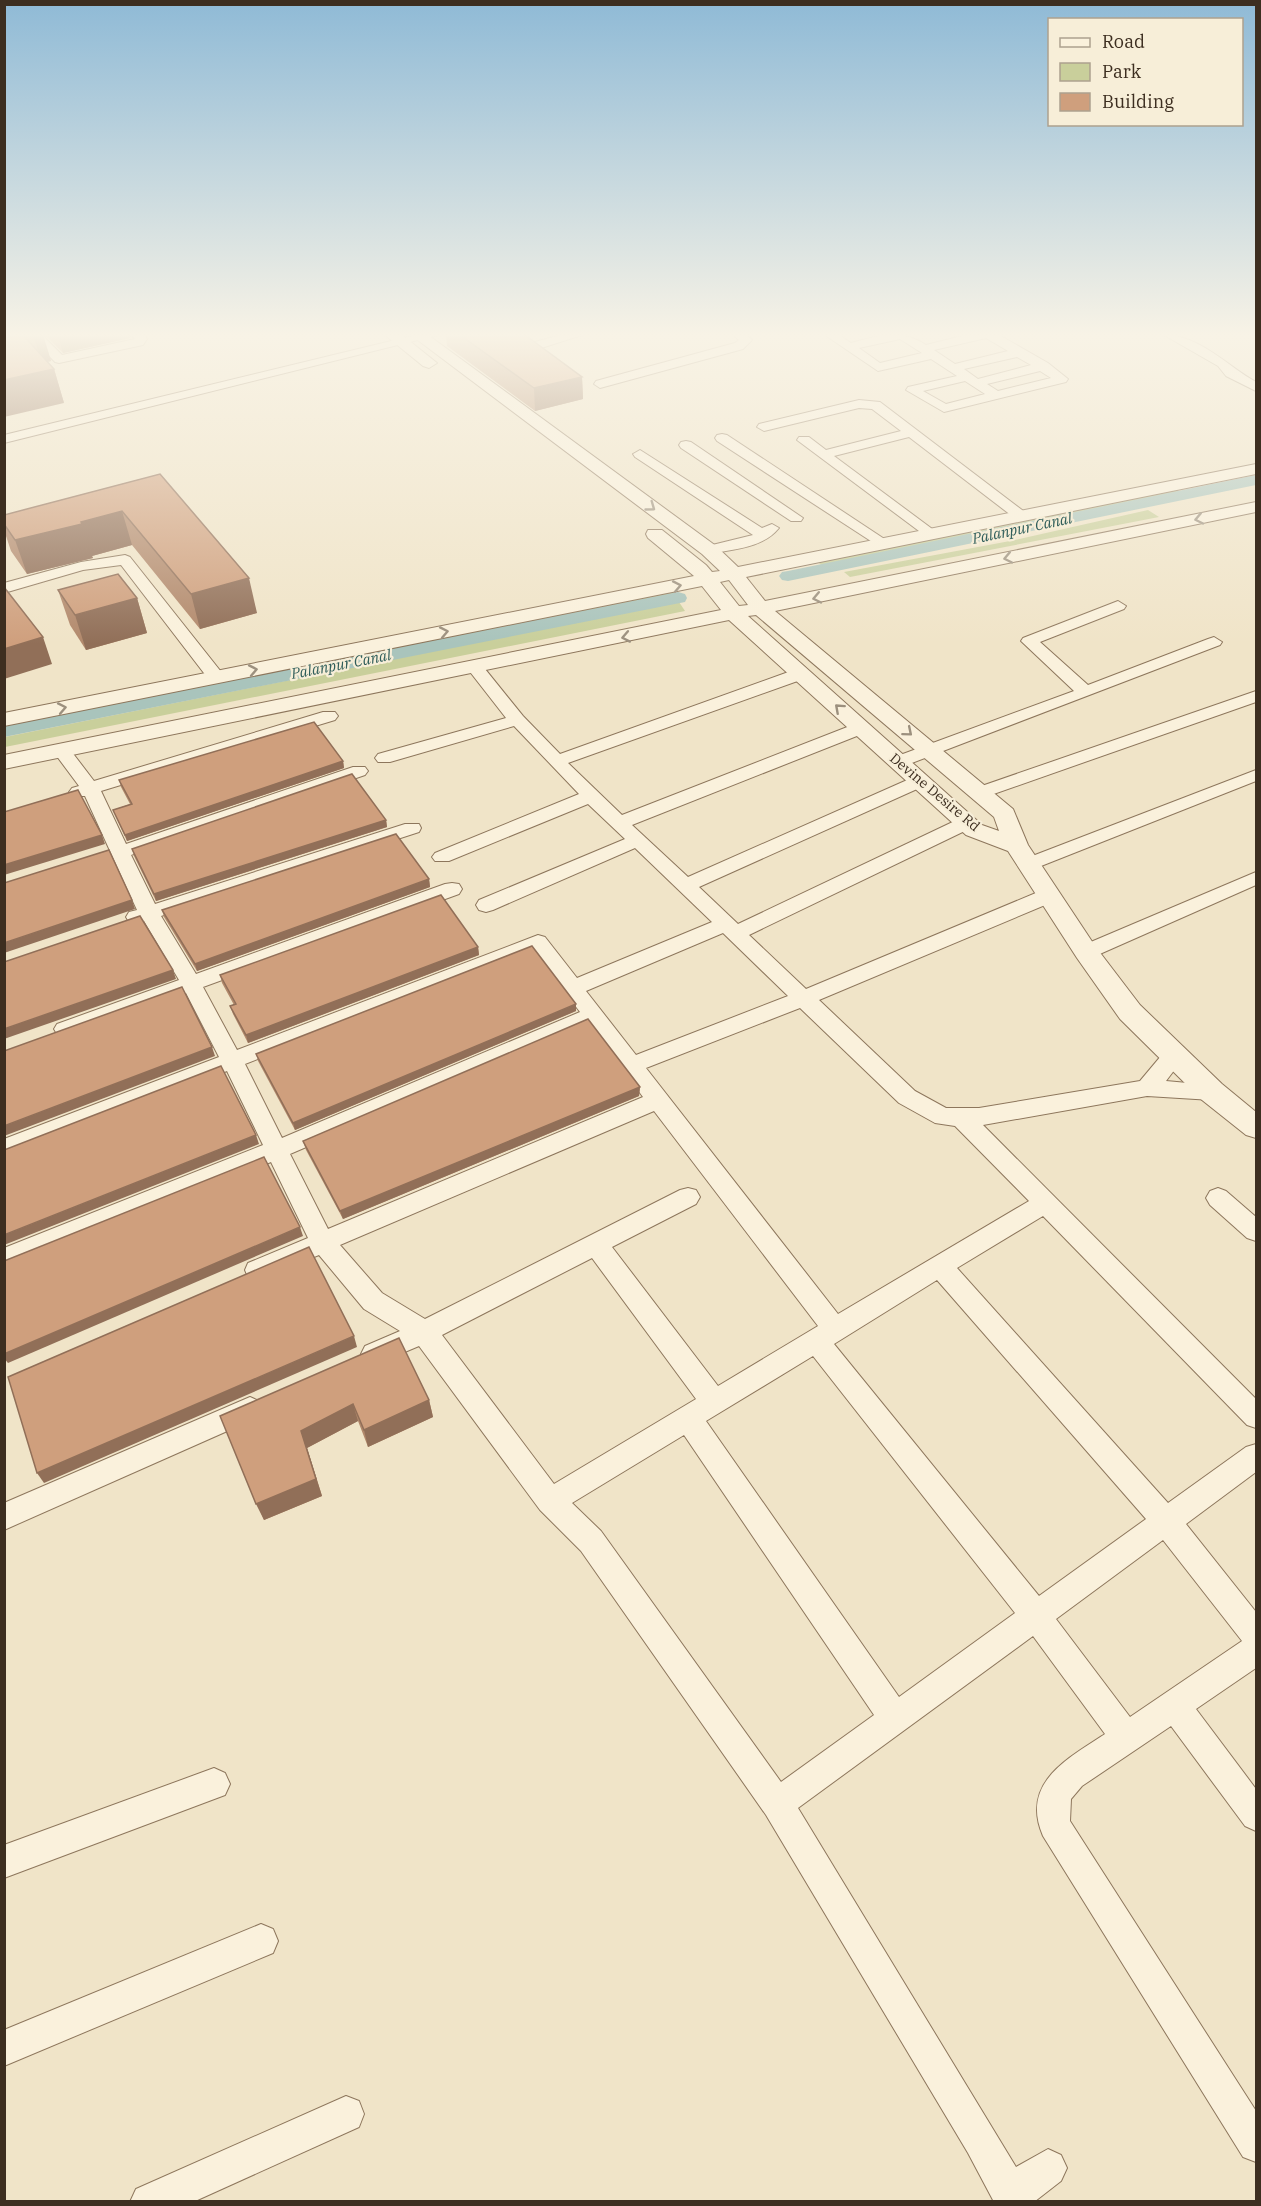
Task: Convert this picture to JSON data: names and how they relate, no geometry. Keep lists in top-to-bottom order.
{
  "streets": {
    "street": ["Devine Desire Rd"]
  },
  "water": ["Palanpur Canal"],
  "legend": ["Road", "Park", "Building"]
}
